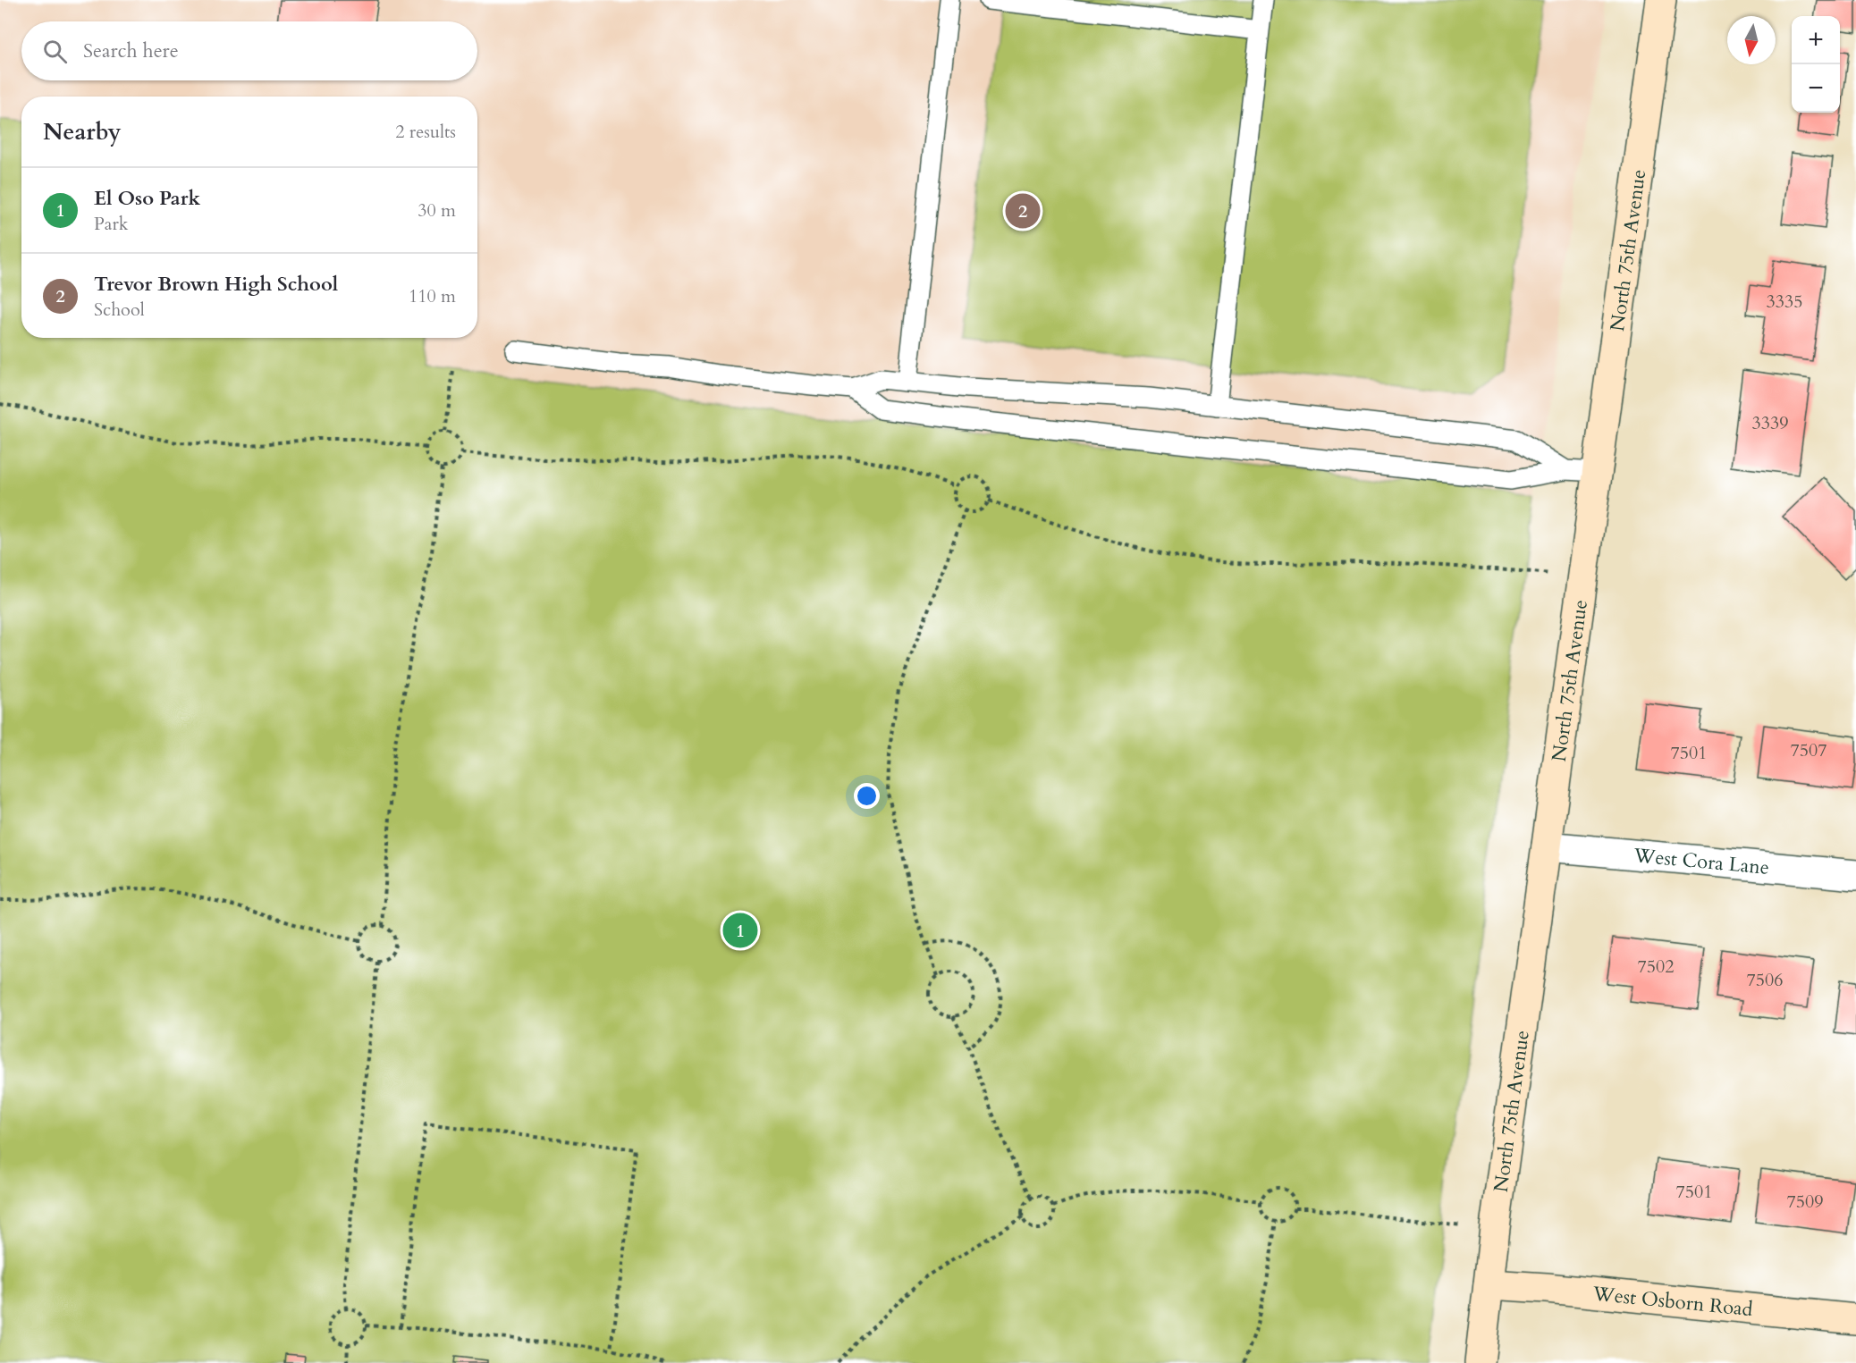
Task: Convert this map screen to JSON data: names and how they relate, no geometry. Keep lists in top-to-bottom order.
{
  "streets": {
    "main road": ["North 75th Avenue", "West Osborn Road"],
    "street": ["West Cora Lane"]
  },
  "crossings": [
    ["North 75th Avenue", "West Cora Lane"],
    ["North 75th Avenue", "West Osborn Road"]
  ],
  "house_numbers": [
    "3335",
    "3339",
    "7507",
    "7501",
    "7502",
    "7506",
    "7501",
    "7509"
  ],
  "north": "bottom",
  "page": {
    "map_buttons": ["+", "−"],
    "search": "Search here",
    "heading": ["Nearby", "2 results"],
    "list": [
      {
        "mark": "1",
        "name": "El Oso Park",
        "note": "Park",
        "value": "30 m"
      },
      {
        "mark": "2",
        "name": "Trevor Brown High School",
        "note": "School",
        "value": "110 m"
      }
    ],
    "pins": ["2", "1"]
  }
}
